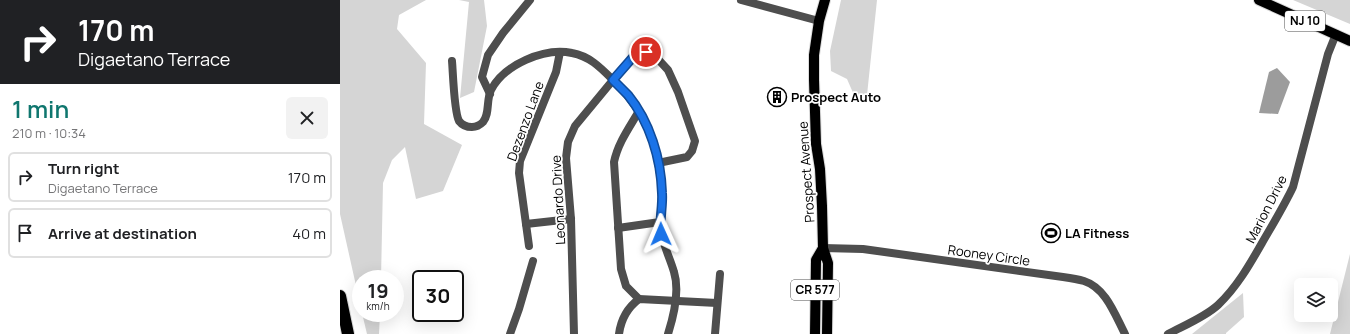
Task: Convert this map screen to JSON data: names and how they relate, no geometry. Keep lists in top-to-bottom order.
{
  "streets": {
    "main road": ["NJ 10", "Prospect Avenue", "CR 577"],
    "street": [
      "Dezenzo Lane",
      "Leonardo Drive",
      "Marion Drive",
      "Rooney Circle"
    ]
  },
  "crossings": [
    ["NJ 10", "Marion Drive"],
    ["Prospect Avenue", "Rooney Circle"]
  ],
  "places": {
    "building": ["Prospect Auto"],
    "sports": ["LA Fitness"]
  },
  "page": {
    "turn": ["170 m", "Digaetano Terrace"],
    "heading": ["1 min", "210 m · 10:34"],
    "list": [
      {
        "name": "Turn right",
        "note": "Digaetano Terrace",
        "value": "170 m"
      },
      {
        "name": "Arrive at destination",
        "value": "40 m"
      }
    ],
    "speed": "19 km/h",
    "limit": "30"
  }
}
